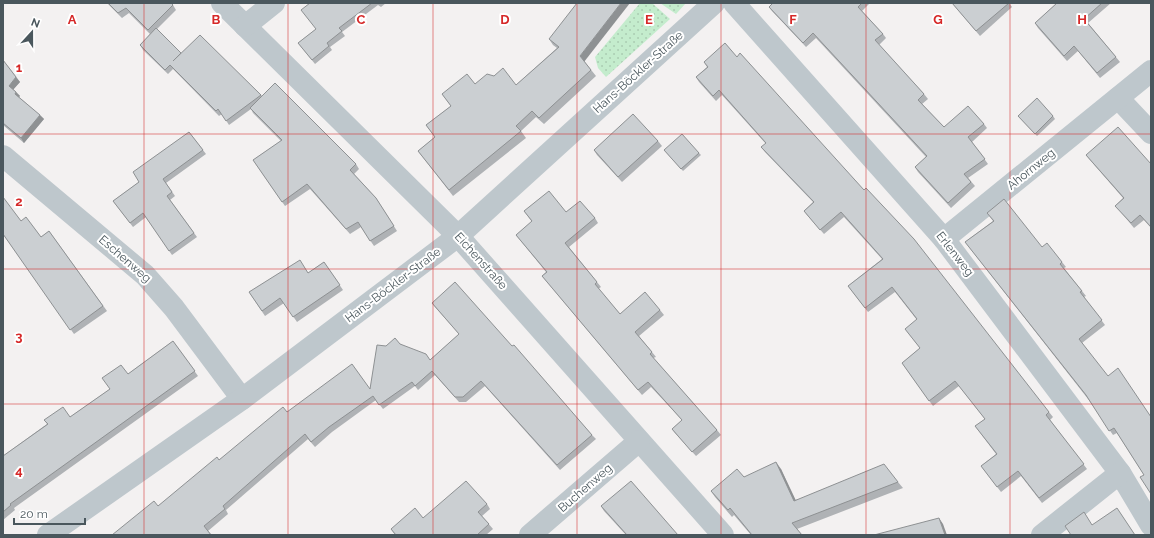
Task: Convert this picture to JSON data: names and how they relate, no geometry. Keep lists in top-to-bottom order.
{
  "streets": {
    "street": [
      "Hans-Böckler-Straße",
      "Ahornweg",
      "Erlenweg",
      "Eschenweg",
      "Eichenstraße",
      "Buchenweg"
    ]
  },
  "crossings": [
    ["Hans-Böckler-Straße", "Eschenweg"],
    ["Hans-Böckler-Straße", "Eichenstraße"],
    ["Ahornweg", "Erlenweg"],
    ["Eichenstraße", "Buchenweg"]
  ],
  "scale_bar": "20 m",
  "north": "top",
  "grid": {
    "columns": [
      "A",
      "B",
      "C",
      "D",
      "E",
      "F",
      "G",
      "H"
    ],
    "rows": [
      "1",
      "2",
      "3",
      "4"
    ]
  }
}
